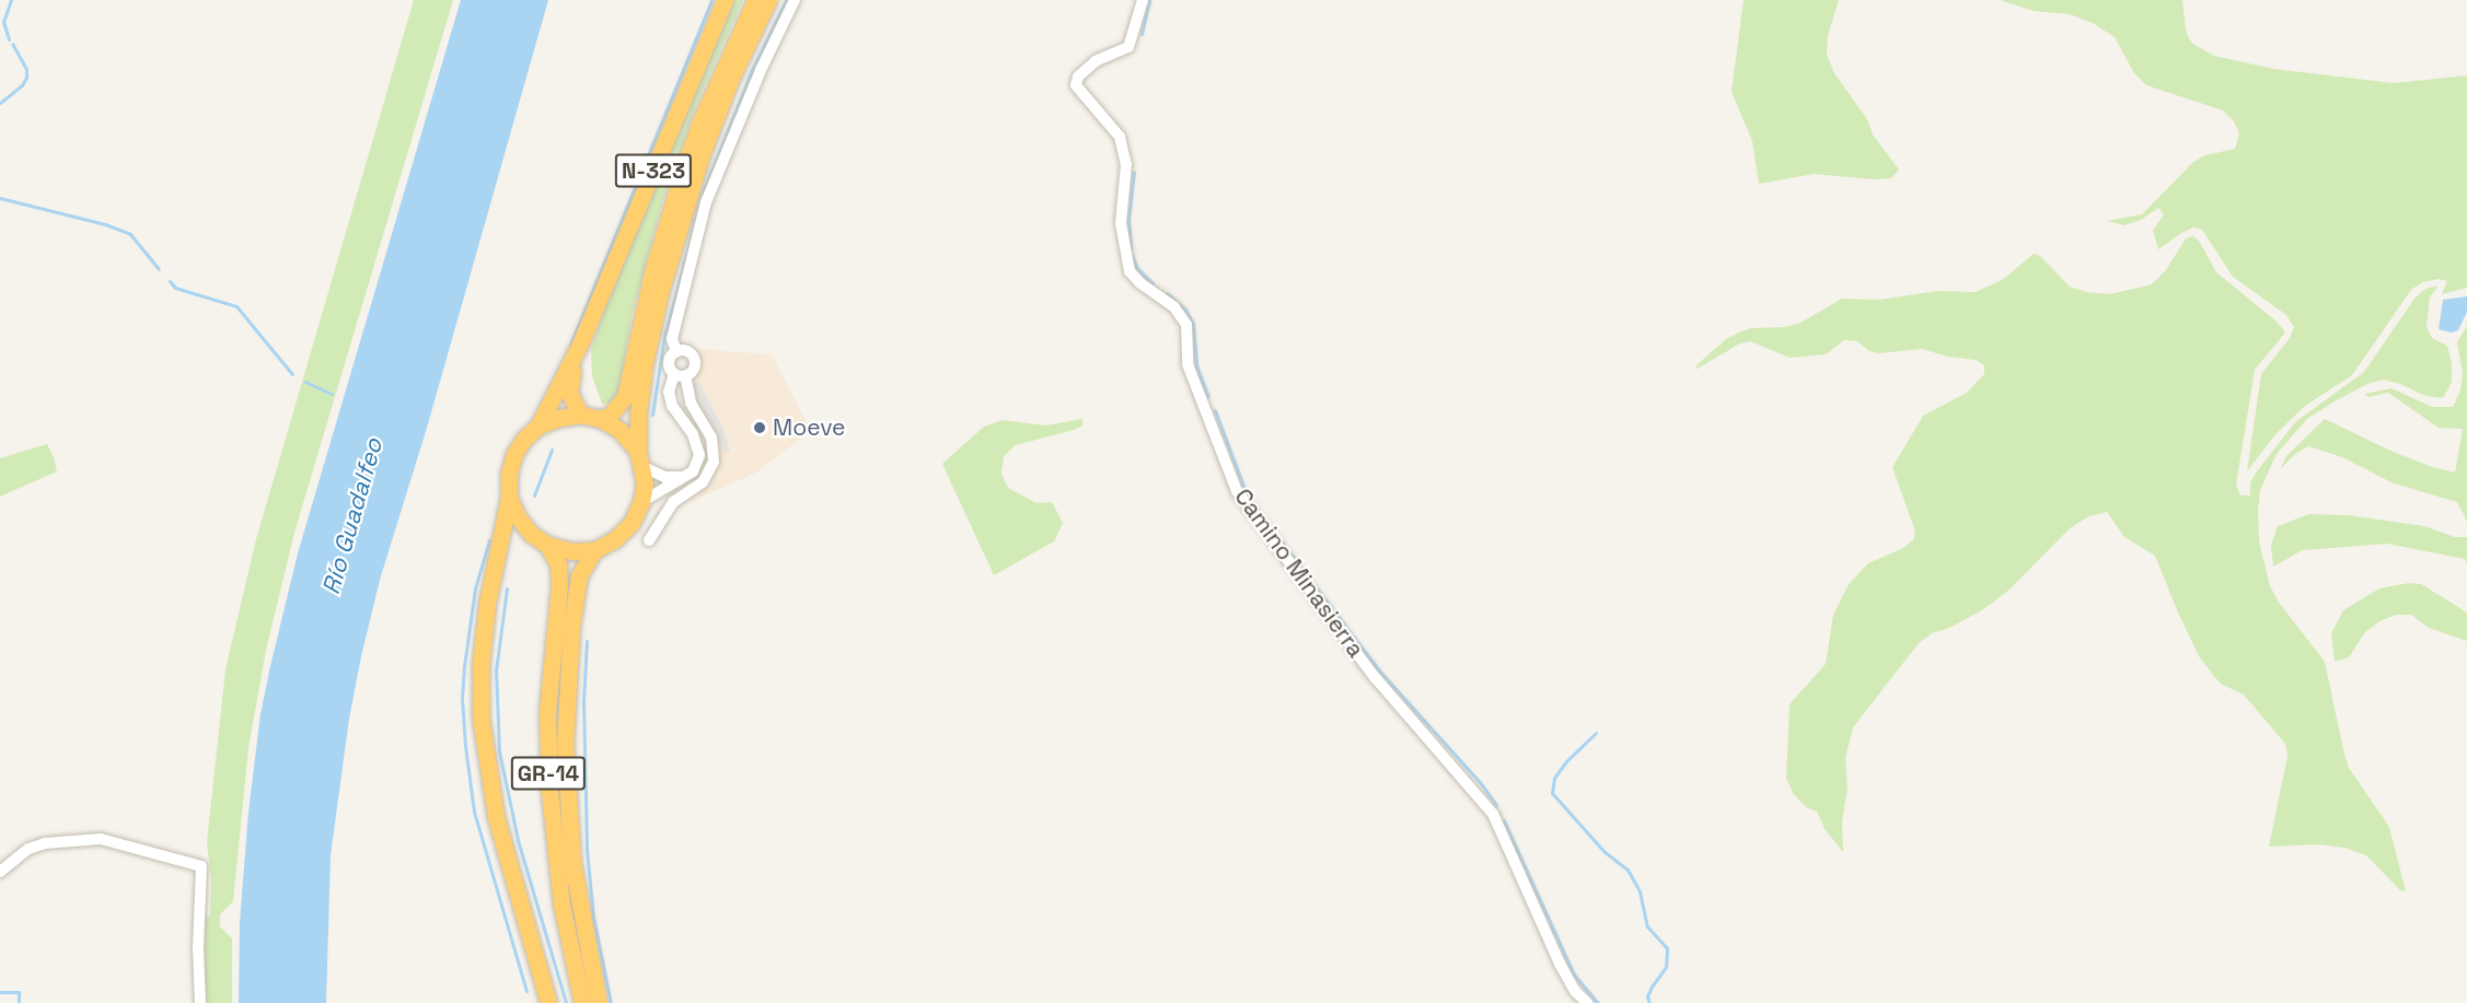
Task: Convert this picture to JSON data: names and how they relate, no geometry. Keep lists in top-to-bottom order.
{
  "streets": {
    "highway": ["N-323", "GR-14"],
    "street": ["Camino Minasierra"]
  },
  "crossings": [
    ["N-323", "GR-14"]
  ],
  "water": ["Río Guadalfeo"],
  "places": ["Moeve"]
}
